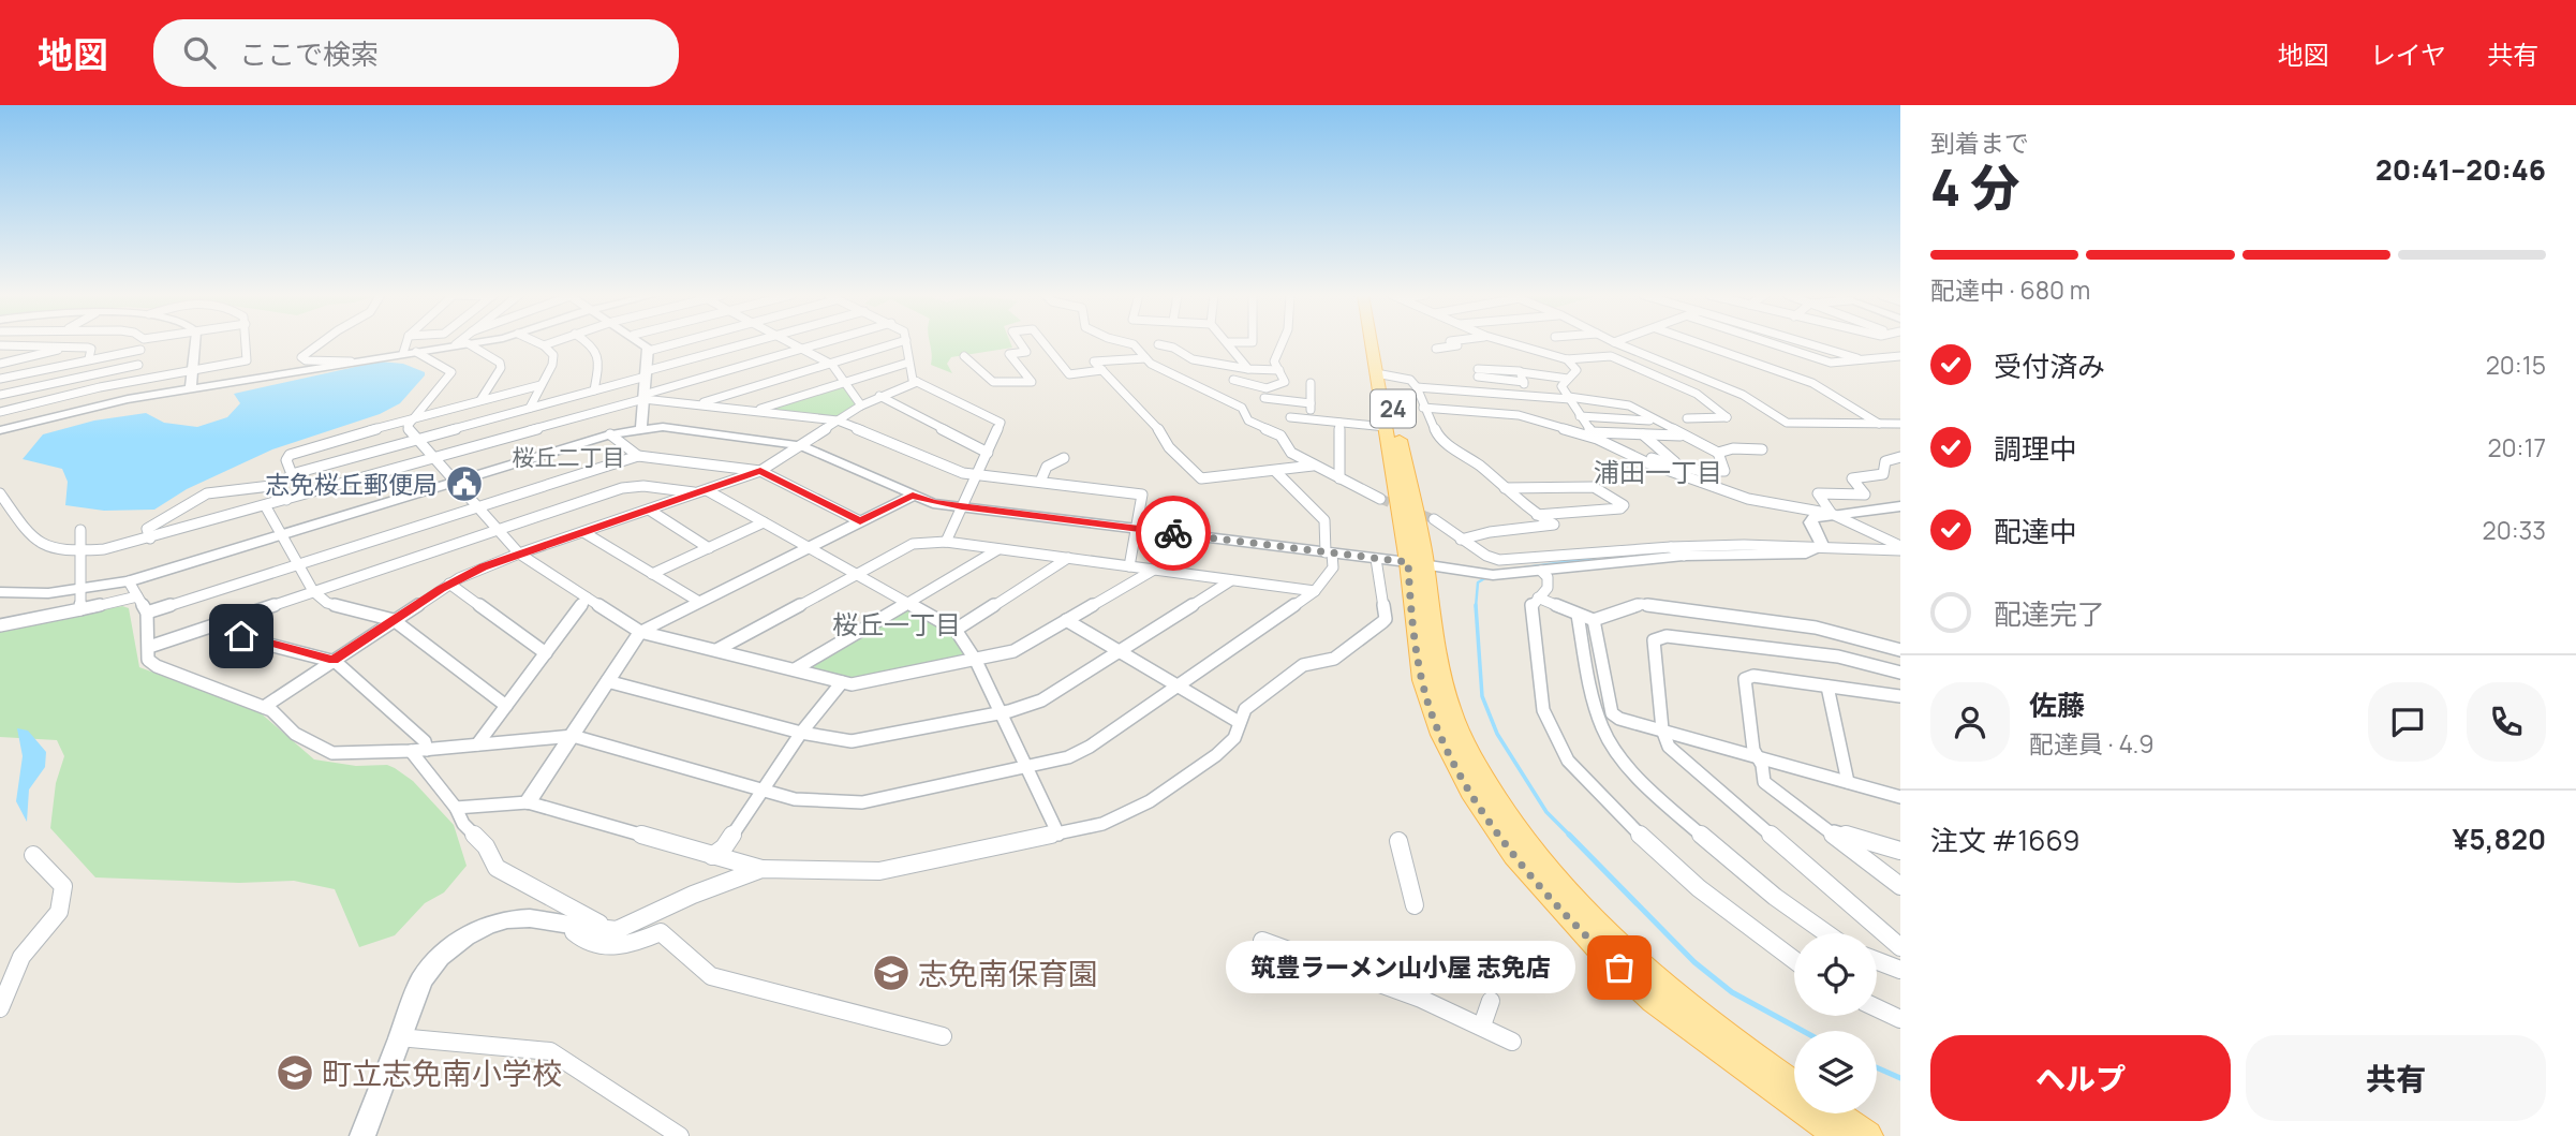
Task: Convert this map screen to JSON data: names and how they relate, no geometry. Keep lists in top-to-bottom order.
{
  "streets": {
    "main road": ["24"]
  },
  "districts": ["桜丘二丁目", "浦田一丁目", "桜丘一丁目"],
  "places": {
    "public building": ["志免桜丘郵便局"],
    "other": ["筑豊ラーメン山小屋 志免店"],
    "school or university": ["志免南保育園", "町立志免南小学校"]
  },
  "page": {
    "header": "地図",
    "search": "ここで検索",
    "nav": ["地図", "レイヤ", "共有"],
    "heading": ["4 分", "到着まで", "20:41–20:46"],
    "panel": [
      "佐藤",
      "配達員 · 4.9",
      "注文 #1669",
      "¥5,820"
    ],
    "bar": "配達中 · 680 m",
    "list": [
      ["受付済み", "20:15"],
      ["調理中", "20:17"],
      ["配達中", "20:33"],
      "配達完了"
    ],
    "bubble": "筑豊ラーメン山小屋 志免店",
    "buttons": ["ヘルプ", "共有"]
  }
}
